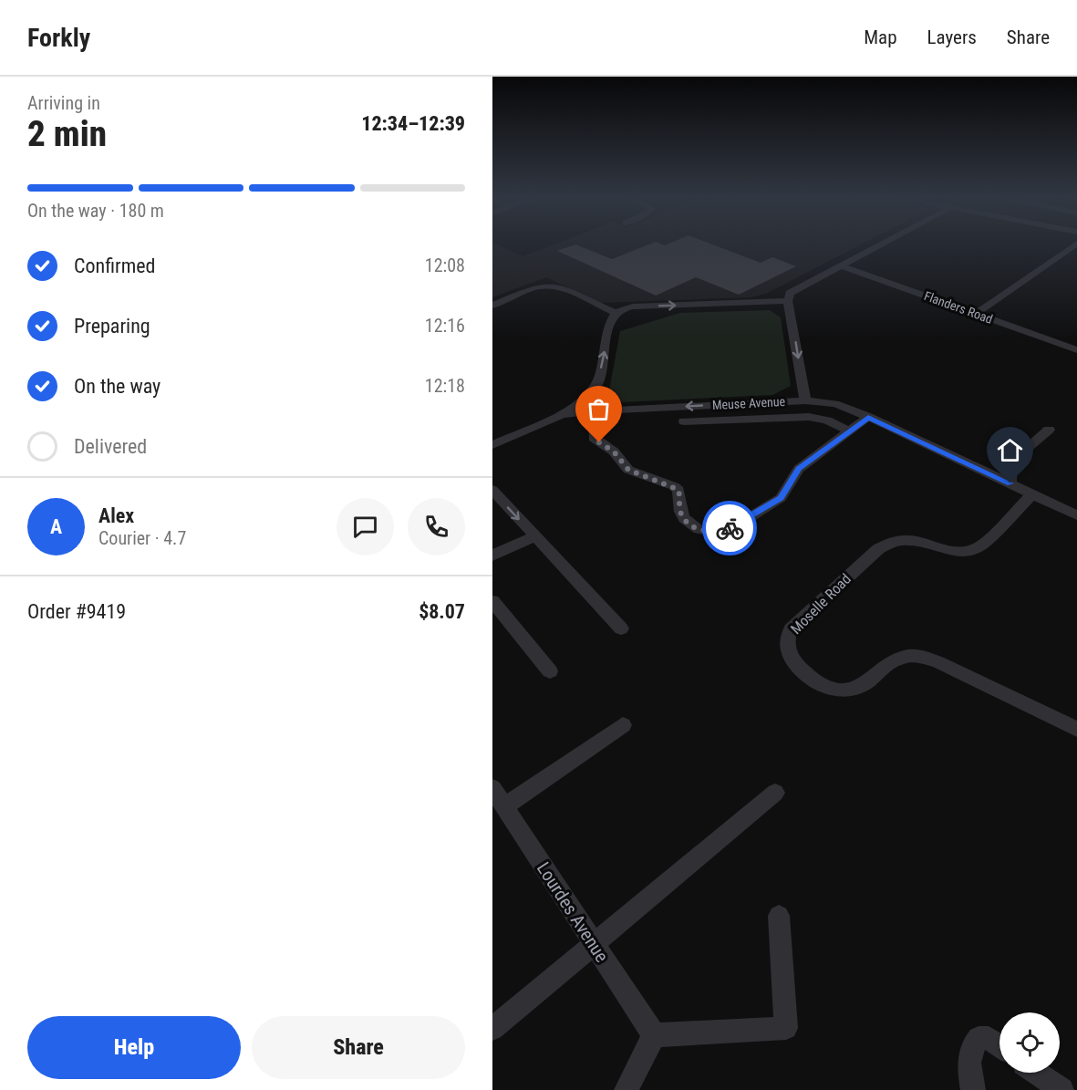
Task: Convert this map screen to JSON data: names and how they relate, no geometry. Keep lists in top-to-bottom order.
{
  "streets": {
    "street": [
      "Flanders Road",
      "Meuse Avenue",
      "Moselle Road",
      "Lourdes Avenue"
    ]
  },
  "page": {
    "header": "Forkly",
    "nav": ["Map", "Layers", "Share"],
    "heading": ["2 min", "Arriving in", "12:34–12:39"],
    "panel": [
      "Alex",
      "Courier · 4.7",
      "Order #9419",
      "$8.07"
    ],
    "bar": "On the way · 180 m",
    "list": [
      ["Confirmed", "12:08"],
      ["Preparing", "12:16"],
      ["On the way", "12:18"],
      "Delivered"
    ],
    "round": "A",
    "buttons": ["Help", "Share"]
  }
}
